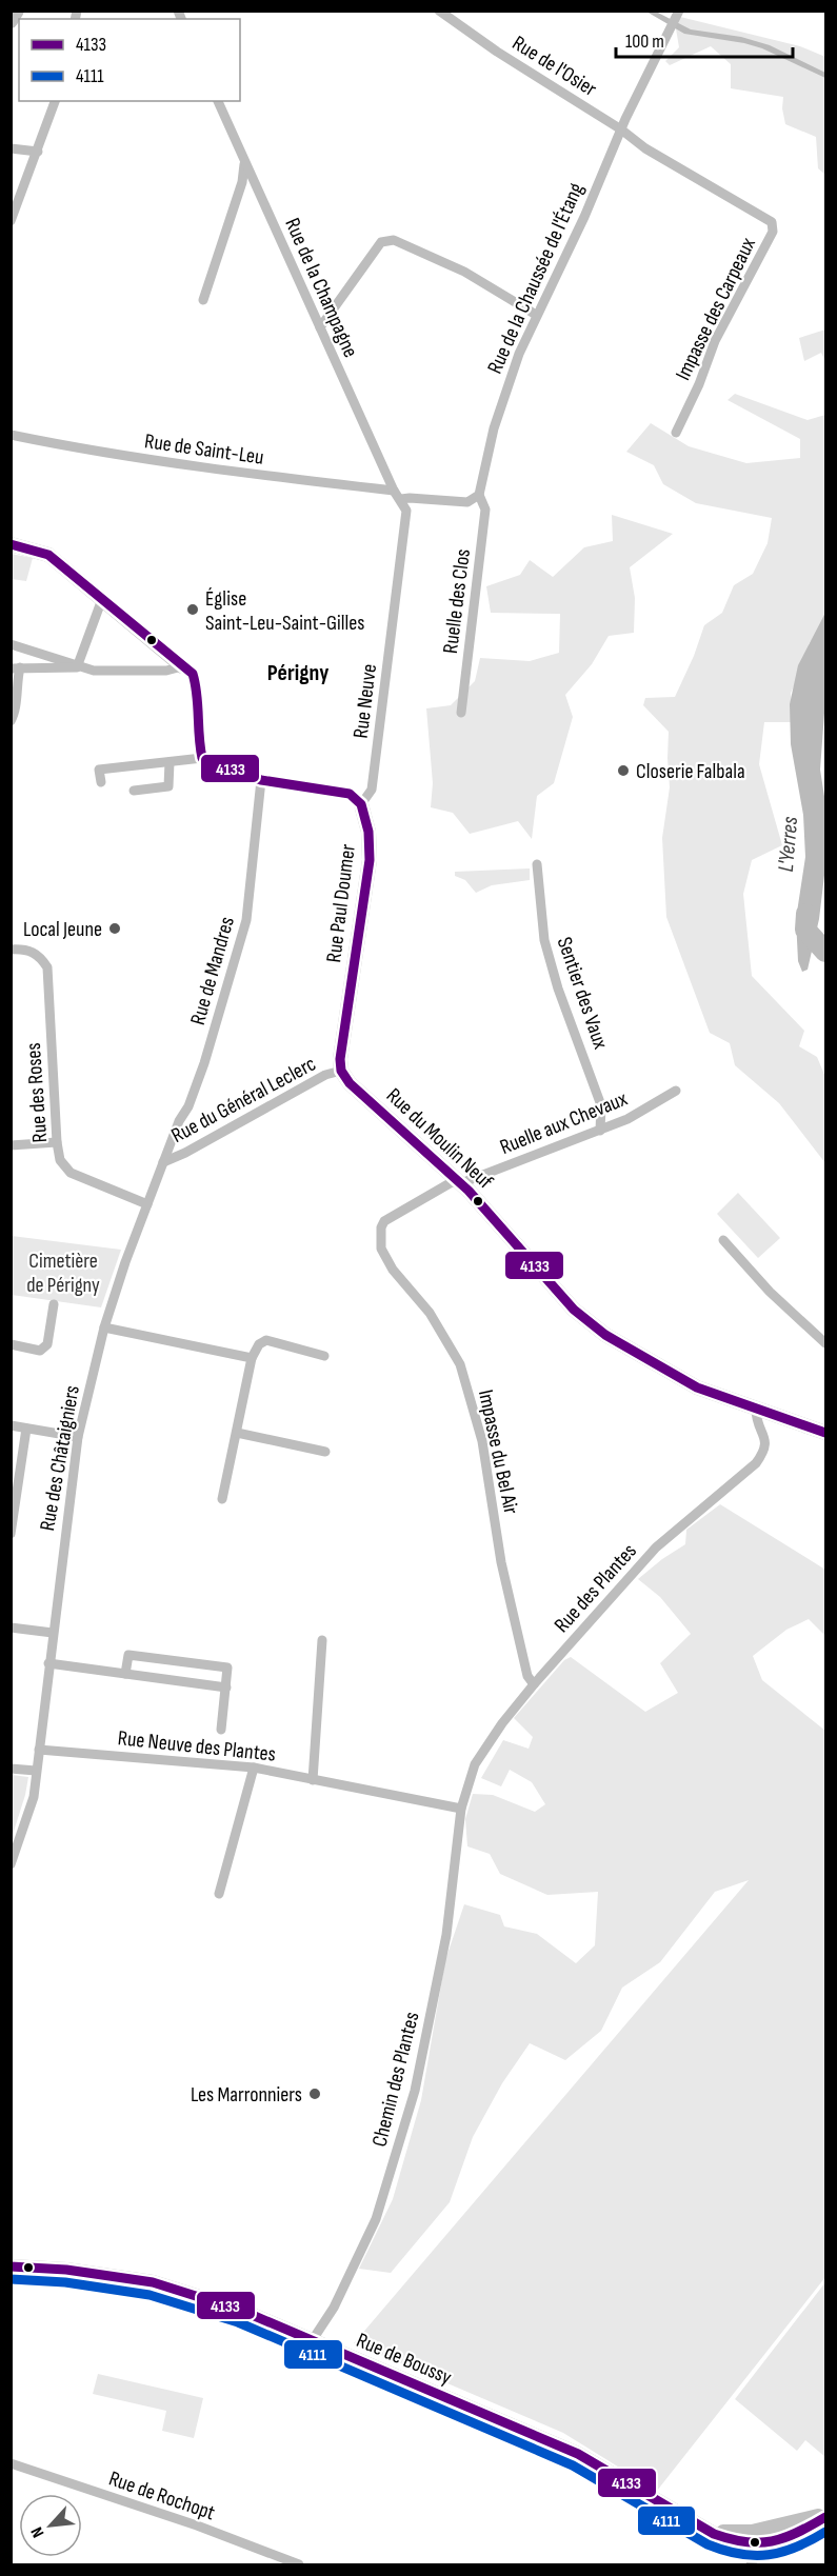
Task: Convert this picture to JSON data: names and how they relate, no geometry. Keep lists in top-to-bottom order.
{
  "streets": {
    "street": [
      "Rue de l'Osier",
      "Rue de la Chaussée de l'Étang",
      "Rue de la Champagne",
      "Impasse des Carpeaux",
      "Rue de Saint-Leu",
      "Ruelle des Clos",
      "Rue Neuve",
      "Rue Paul Doumer",
      "Rue de Mandres",
      "Sentier des Vaux",
      "Rue des Roses",
      "Rue du Général Leclerc",
      "Ruelle aux Chevaux",
      "Rue du Moulin Neuf",
      "Impasse du Bel Air",
      "Rue des Châtaigniers",
      "Rue des Plantes",
      "Rue Neuve des Plantes",
      "Chemin des Plantes",
      "Rue de Boussy",
      "Rue de Rochopt"
    ]
  },
  "crossings": [
    ["Rue de l'Osier", "Rue de la Chaussée de l'Étang"],
    ["Rue de l'Osier", "Impasse des Carpeaux"],
    ["Rue de la Chaussée de l'Étang", "Impasse des Carpeaux"],
    ["Rue de la Chaussée de l'Étang", "Ruelle des Clos"],
    ["Rue de la Champagne", "Rue de Saint-Leu"],
    ["Rue Neuve", "Rue Paul Doumer"],
    ["Rue Paul Doumer", "Rue du Général Leclerc"],
    ["Rue Paul Doumer", "Rue du Moulin Neuf"],
    ["Rue de Mandres", "Rue du Général Leclerc"],
    ["Rue de Mandres", "Rue des Châtaigniers"],
    ["Sentier des Vaux", "Ruelle aux Chevaux"],
    ["Rue des Roses", "Rue des Châtaigniers"],
    ["Rue du Général Leclerc", "Rue du Moulin Neuf"],
    ["Rue du Général Leclerc", "Rue des Châtaigniers"],
    ["Ruelle aux Chevaux", "Rue du Moulin Neuf"],
    ["Ruelle aux Chevaux", "Impasse du Bel Air"],
    ["Rue du Moulin Neuf", "Impasse du Bel Air"],
    ["Rue du Moulin Neuf", "Rue des Plantes"],
    ["Impasse du Bel Air", "Rue des Plantes"],
    ["Rue des Châtaigniers", "Rue Neuve des Plantes"],
    ["Rue des Plantes", "Rue Neuve des Plantes"],
    ["Rue des Plantes", "Chemin des Plantes"],
    ["Rue Neuve des Plantes", "Chemin des Plantes"],
    ["Chemin des Plantes", "Rue de Boussy"]
  ],
  "districts": ["Périgny"],
  "water": ["L'Yerres"],
  "parks": ["Cimetière de Périgny"],
  "places": [
    "Église Saint-Leu-Saint-Gilles",
    "Closerie Falbala",
    "Local Jeune",
    "Les Marronniers"
  ],
  "lines": ["transit line 4133", "transit line 4111"],
  "legend": ["4133", "4111"],
  "scale_bar": "100 m",
  "north": "bottom left"
}
